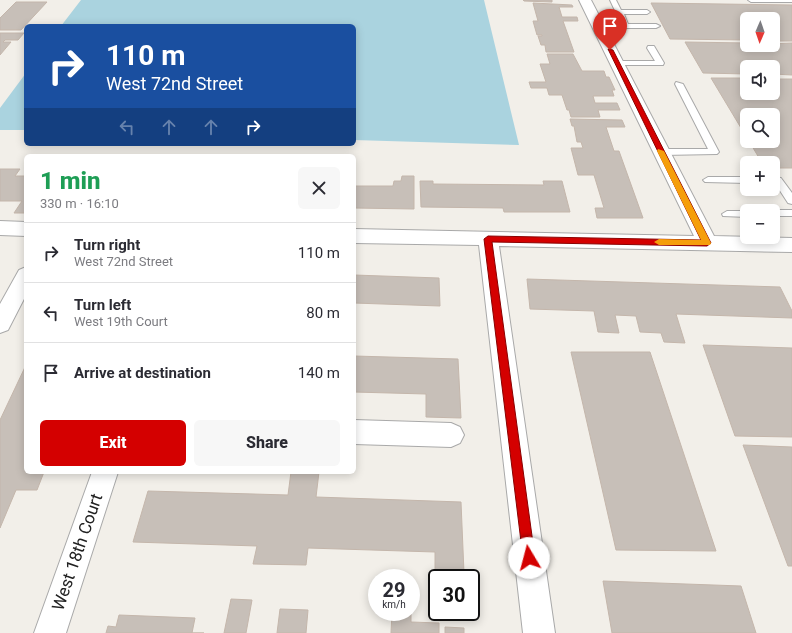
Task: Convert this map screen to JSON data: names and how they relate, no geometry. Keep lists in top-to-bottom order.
{
  "streets": {
    "street": ["West 18th Court"]
  },
  "north": "bottom",
  "page": {
    "map_buttons": ["+", "−"],
    "turn": ["110 m", "West 72nd Street"],
    "heading": ["1 min", "330 m · 16:10"],
    "list": [
      {
        "name": "Turn right",
        "note": "West 72nd Street",
        "value": "110 m"
      },
      {
        "name": "Turn left",
        "note": "West 19th Court",
        "value": "80 m"
      },
      {
        "name": "Arrive at destination",
        "value": "140 m"
      }
    ],
    "buttons": ["Exit", "Share"],
    "speed": "29 km/h",
    "limit": "30"
  }
}
